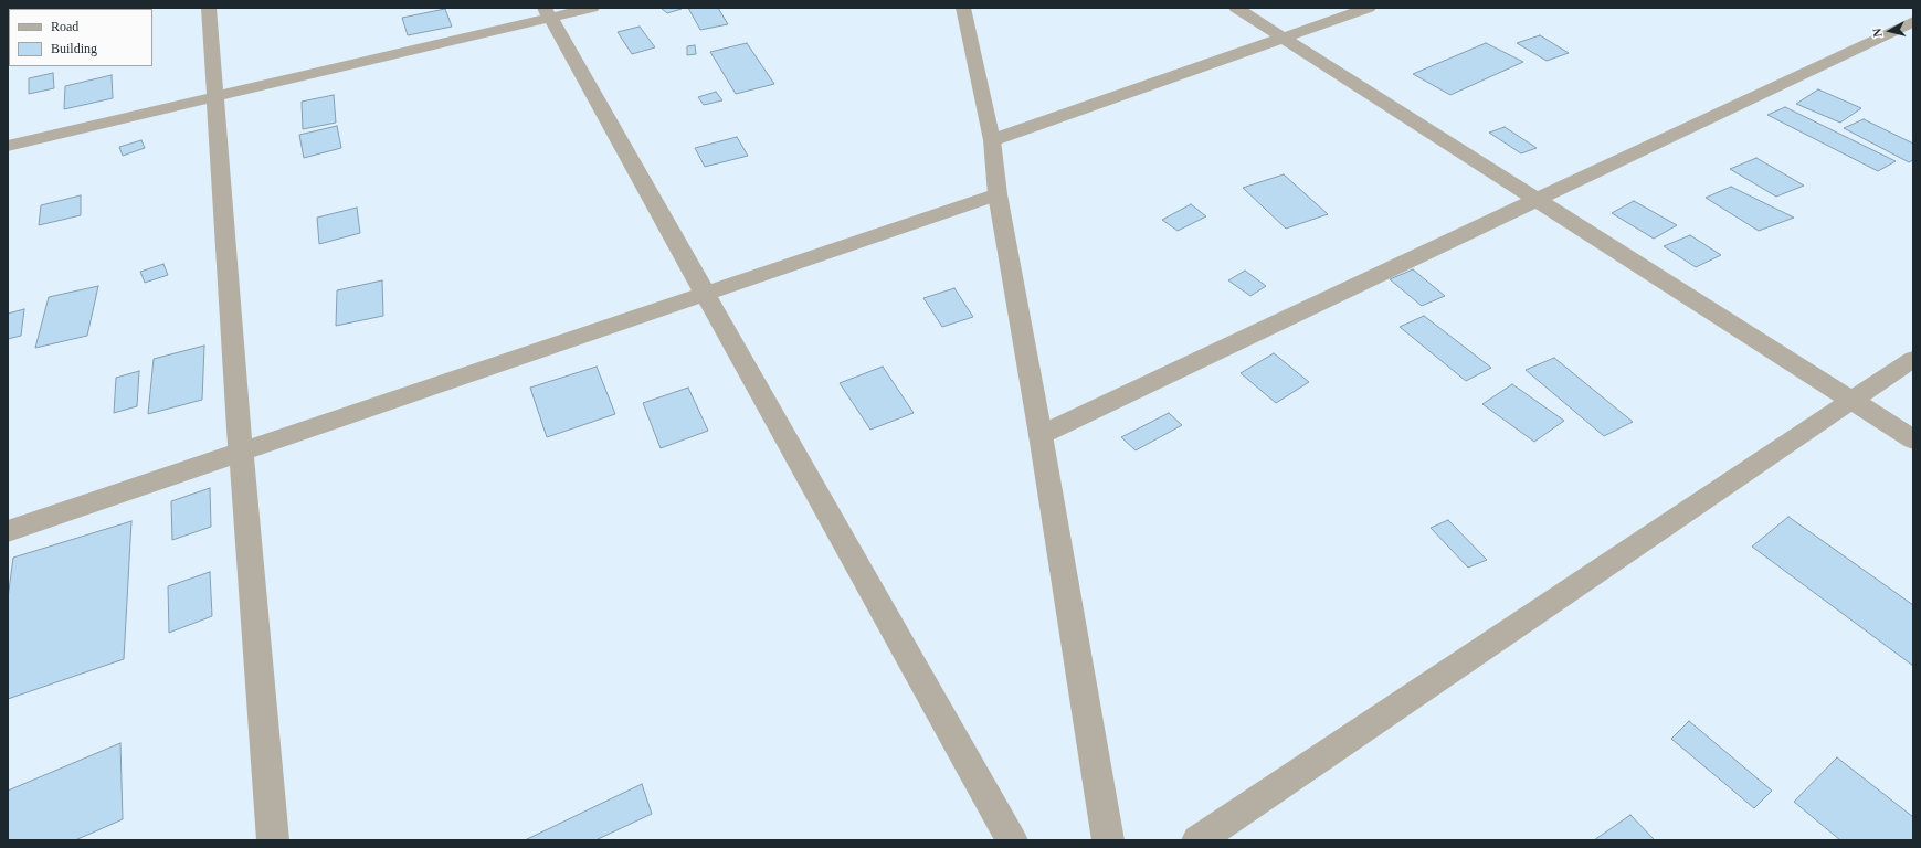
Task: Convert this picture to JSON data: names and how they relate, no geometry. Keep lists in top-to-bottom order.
{
  "legend": ["Road", "Building"],
  "north": "left"
}
